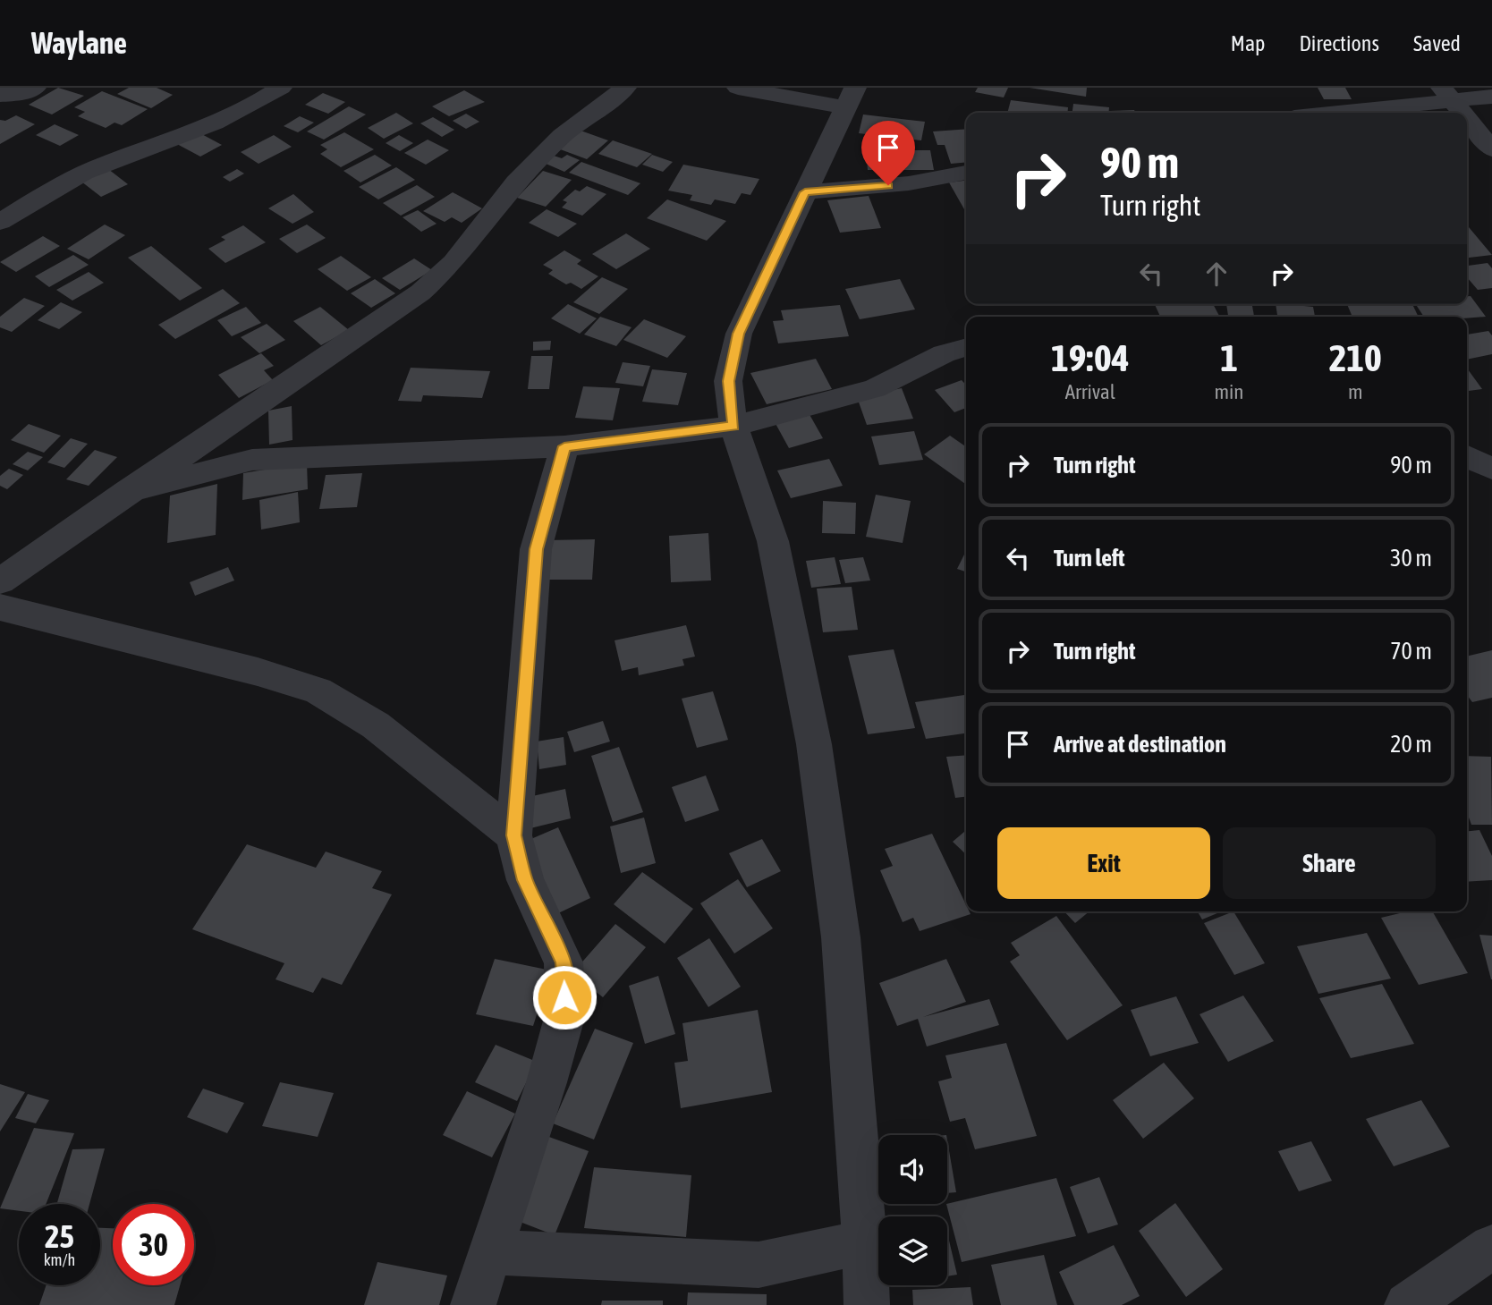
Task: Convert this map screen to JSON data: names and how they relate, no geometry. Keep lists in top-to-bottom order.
{
  "page": {
    "header": "Waylane",
    "nav": ["Map", "Directions", "Saved"],
    "turn": ["90 m", "Turn right"],
    "eta": [
      "19:04",
      "Arrival",
      "1",
      "min",
      "210",
      "m"
    ],
    "list": [
      {
        "name": "Turn right",
        "value": "90 m"
      },
      {
        "name": "Turn left",
        "value": "30 m"
      },
      {
        "name": "Turn right",
        "value": "70 m"
      },
      {
        "name": "Arrive at destination",
        "value": "20 m"
      }
    ],
    "buttons": ["Exit", "Share"],
    "speed": "25 km/h",
    "limit": "30"
  }
}
